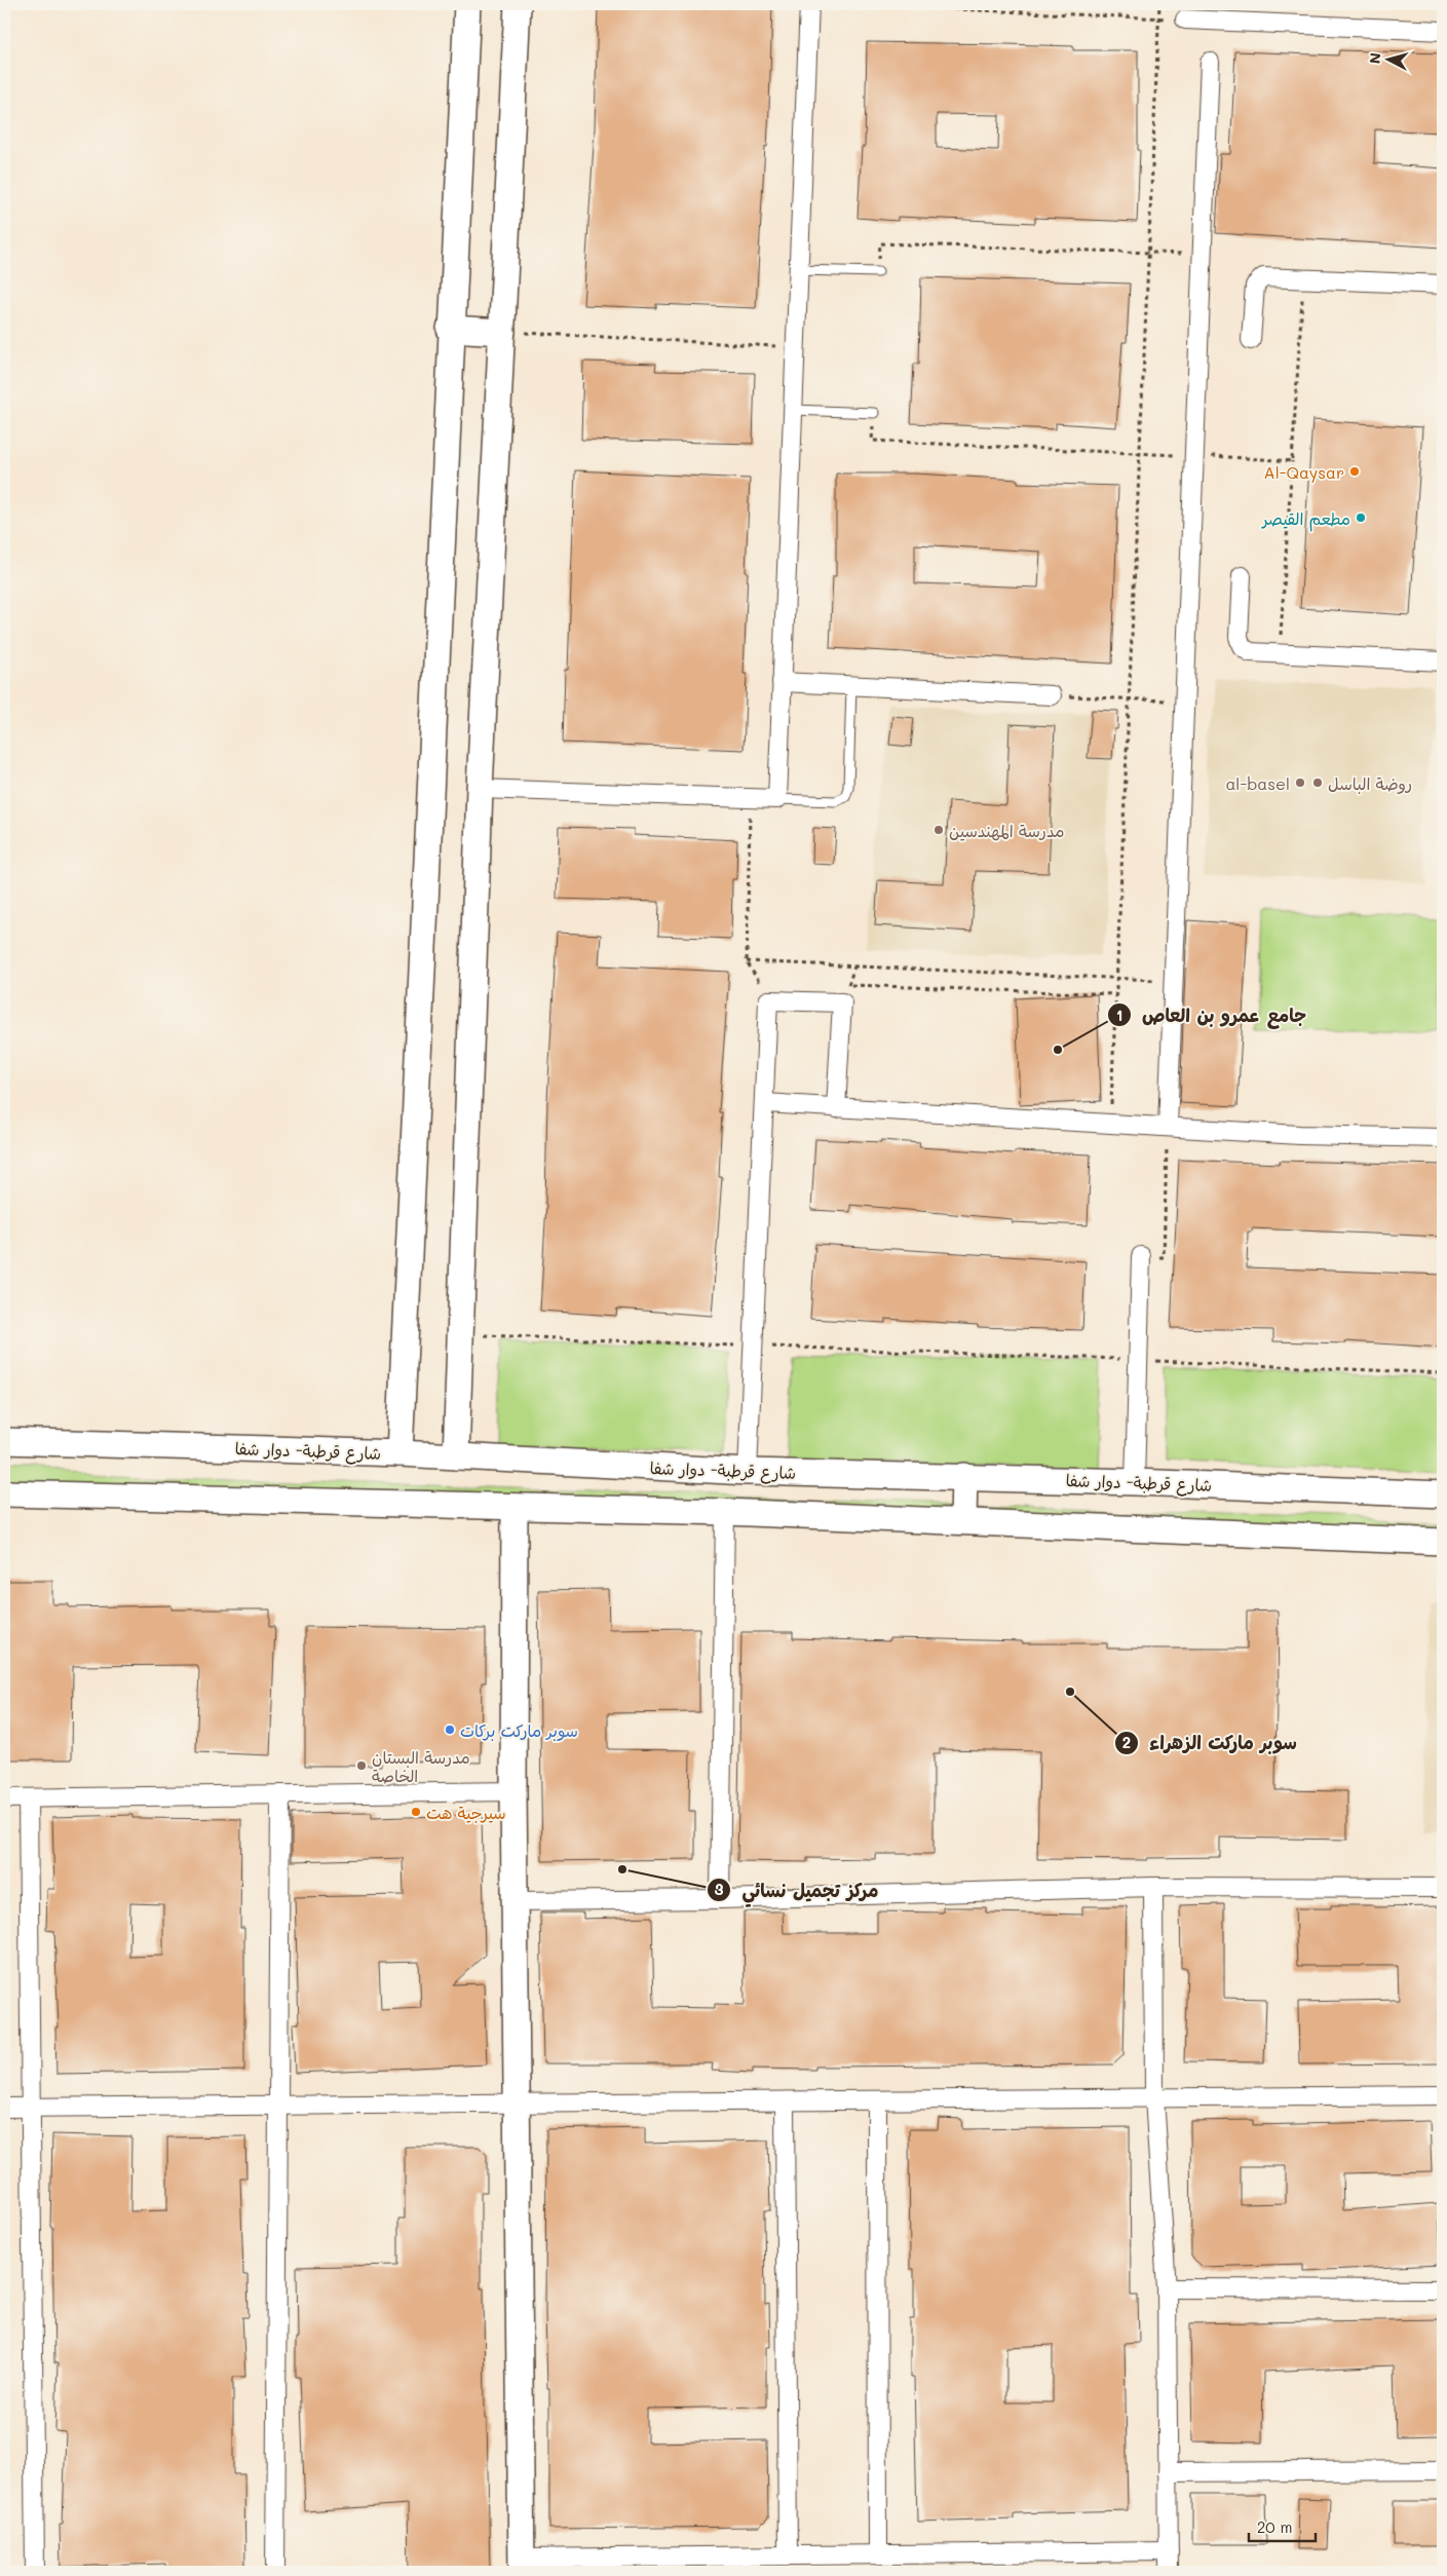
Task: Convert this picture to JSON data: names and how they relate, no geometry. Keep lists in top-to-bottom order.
{
  "streets": {
    "street": ["شارع قرطبة- دوار شفا"]
  },
  "places": [
    "Al-Qaysar",
    "مطعم القيصر",
    "al-basel",
    "روضة الباسل",
    "مدرسة المهندسين",
    "جامع عمرو بن العاص",
    "سوبر ماركت الزهراء",
    "سوبر ماركت بركات",
    "مدرسة البستان الخاصة",
    "سيرجية هت",
    "مركز تجميل نسائي"
  ],
  "scale_bar": "20 m",
  "north": "left"
}
